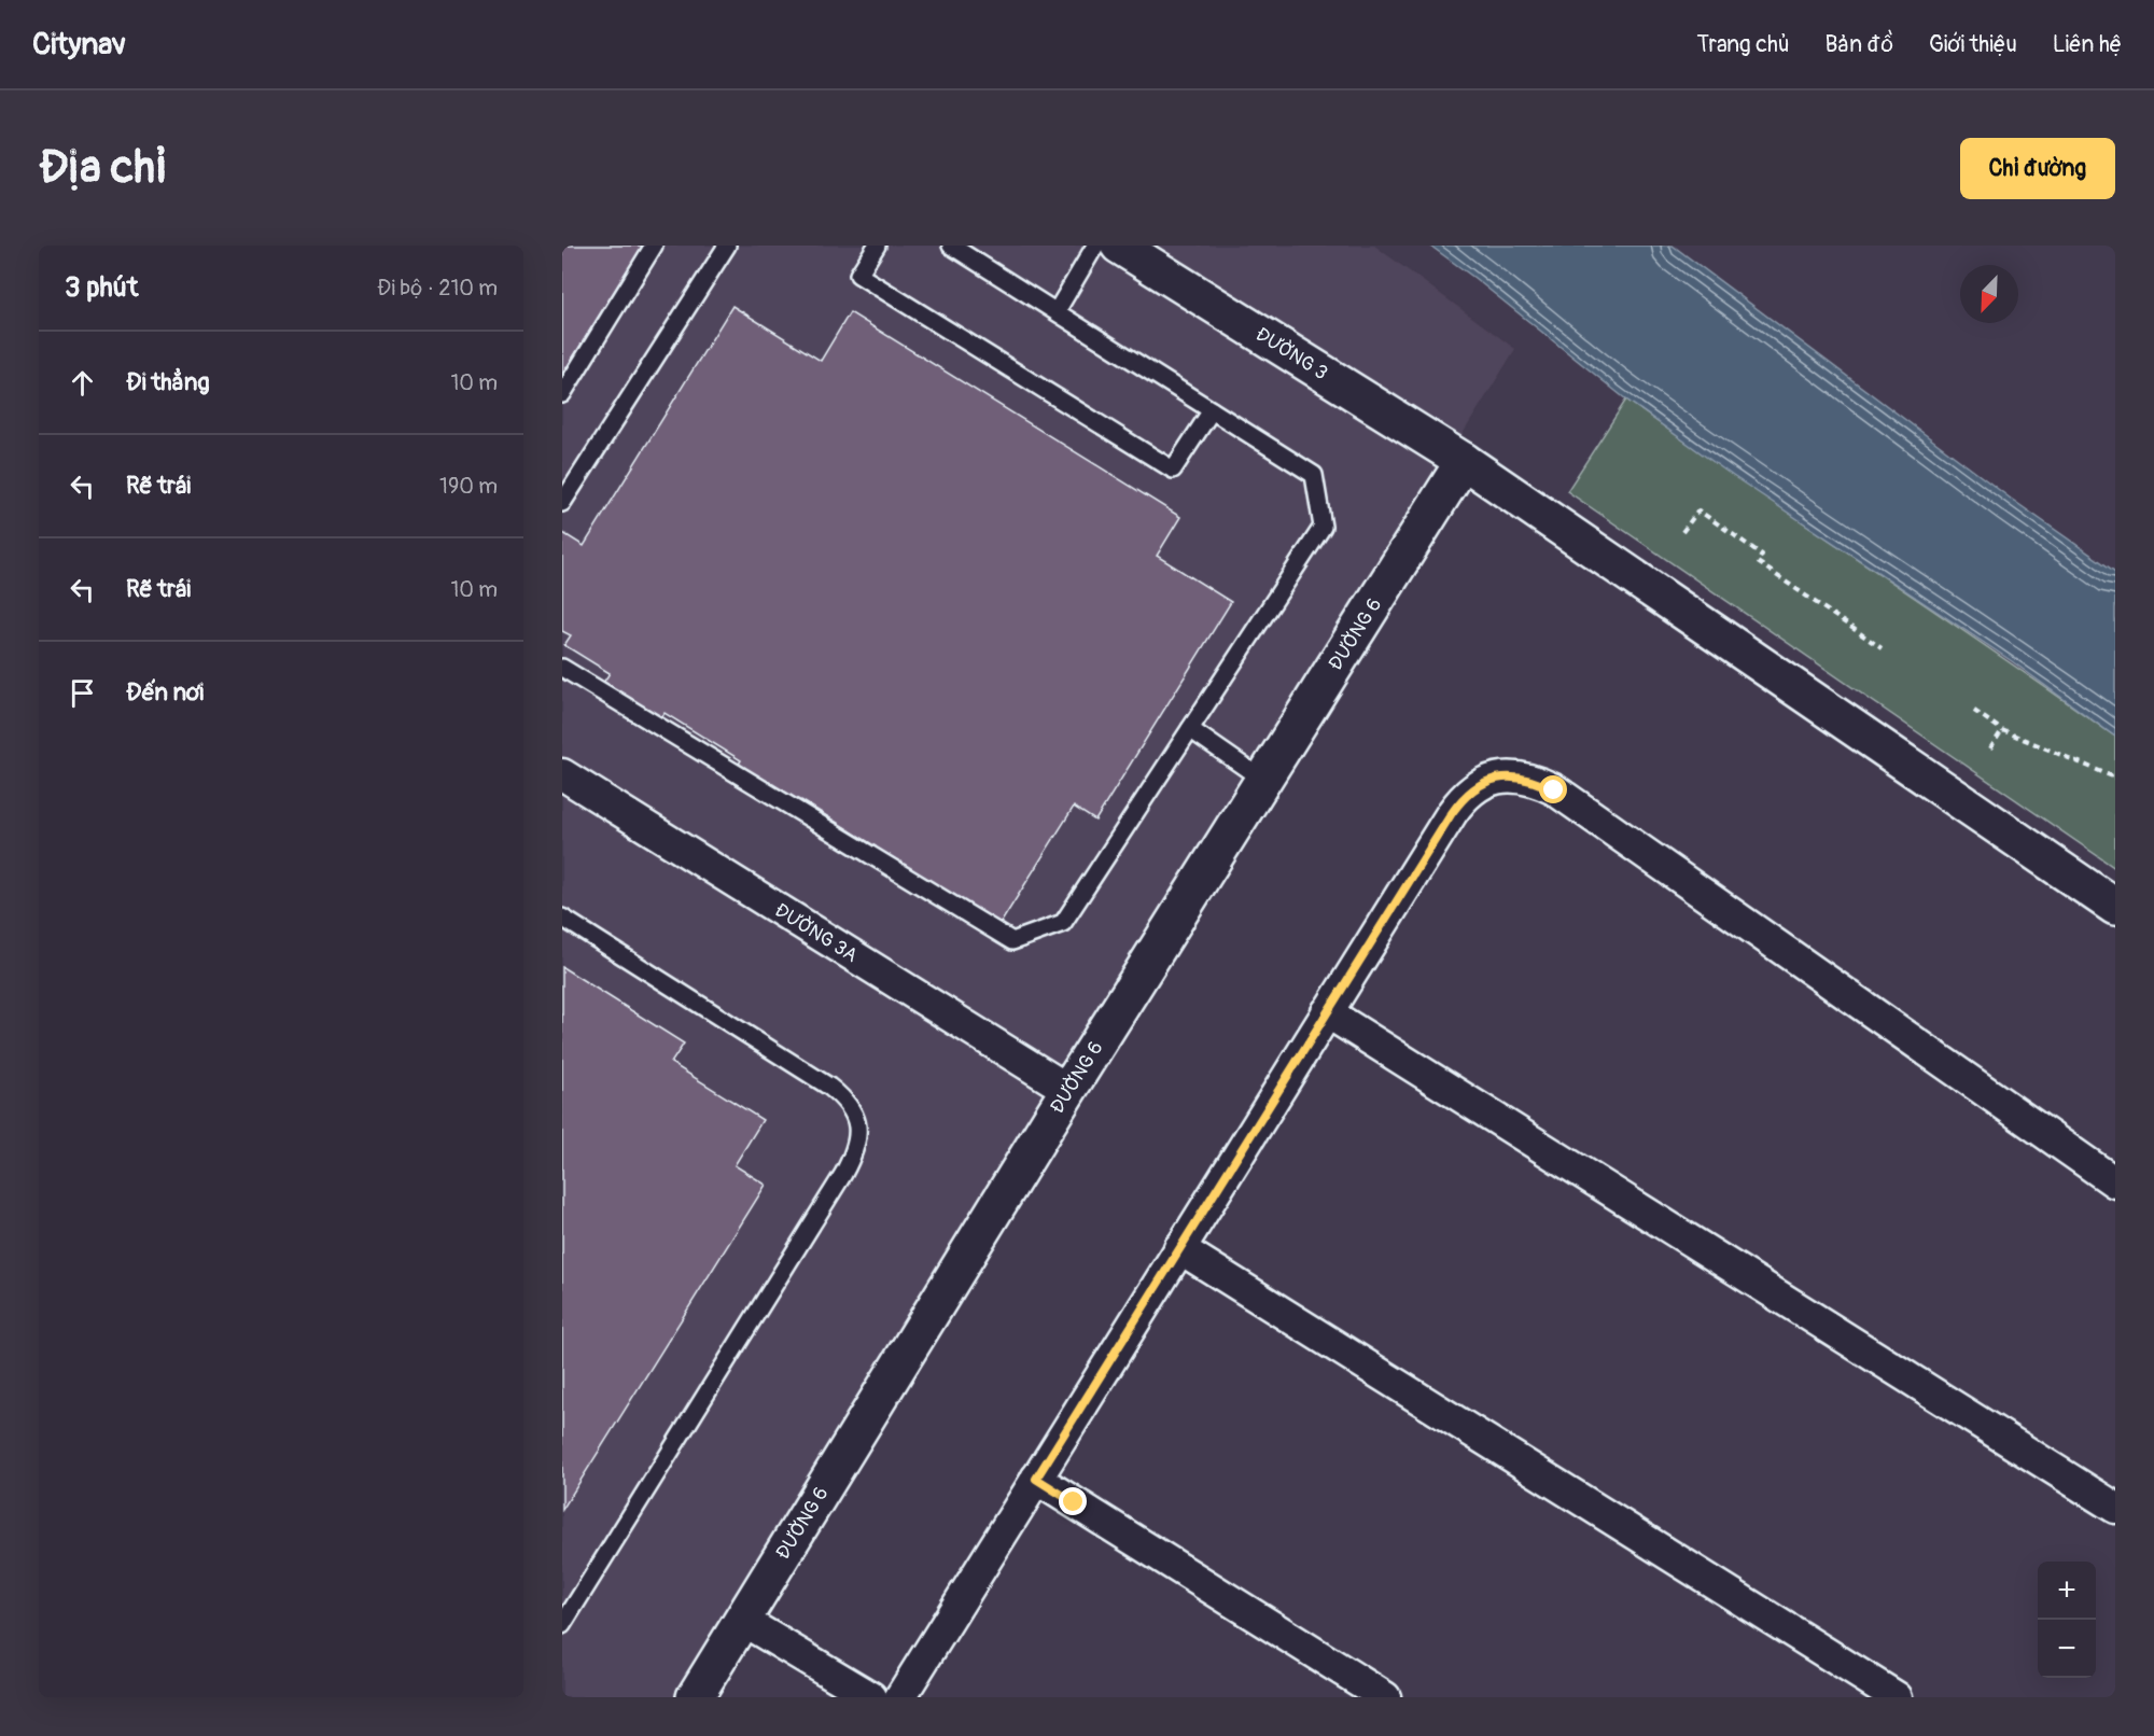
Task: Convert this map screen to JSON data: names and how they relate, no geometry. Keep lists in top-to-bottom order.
{
  "streets": {
    "street": ["ĐƯỜNG 3", "ĐƯỜNG 6", "ĐƯỜNG 3A"]
  },
  "crossings": [
    ["ĐƯỜNG 3", "ĐƯỜNG 6"],
    ["ĐƯỜNG 6", "ĐƯỜNG 3A"]
  ],
  "north": "bottom left",
  "page": {
    "header": "Citynav",
    "nav": [
      "Trang chủ",
      "Bản đồ",
      "Giới thiệu",
      "Liên hệ"
    ],
    "buttons": "Chỉ đường",
    "title": "Địa chỉ",
    "heading": ["3 phút", "Đi bộ · 210 m"],
    "list": [
      ["Đi thẳng", "10 m"],
      ["Rẽ trái", "190 m"],
      ["Rẽ trái", "10 m"],
      "Đến nơi"
    ],
    "map_buttons": ["+", "−"]
  }
}
